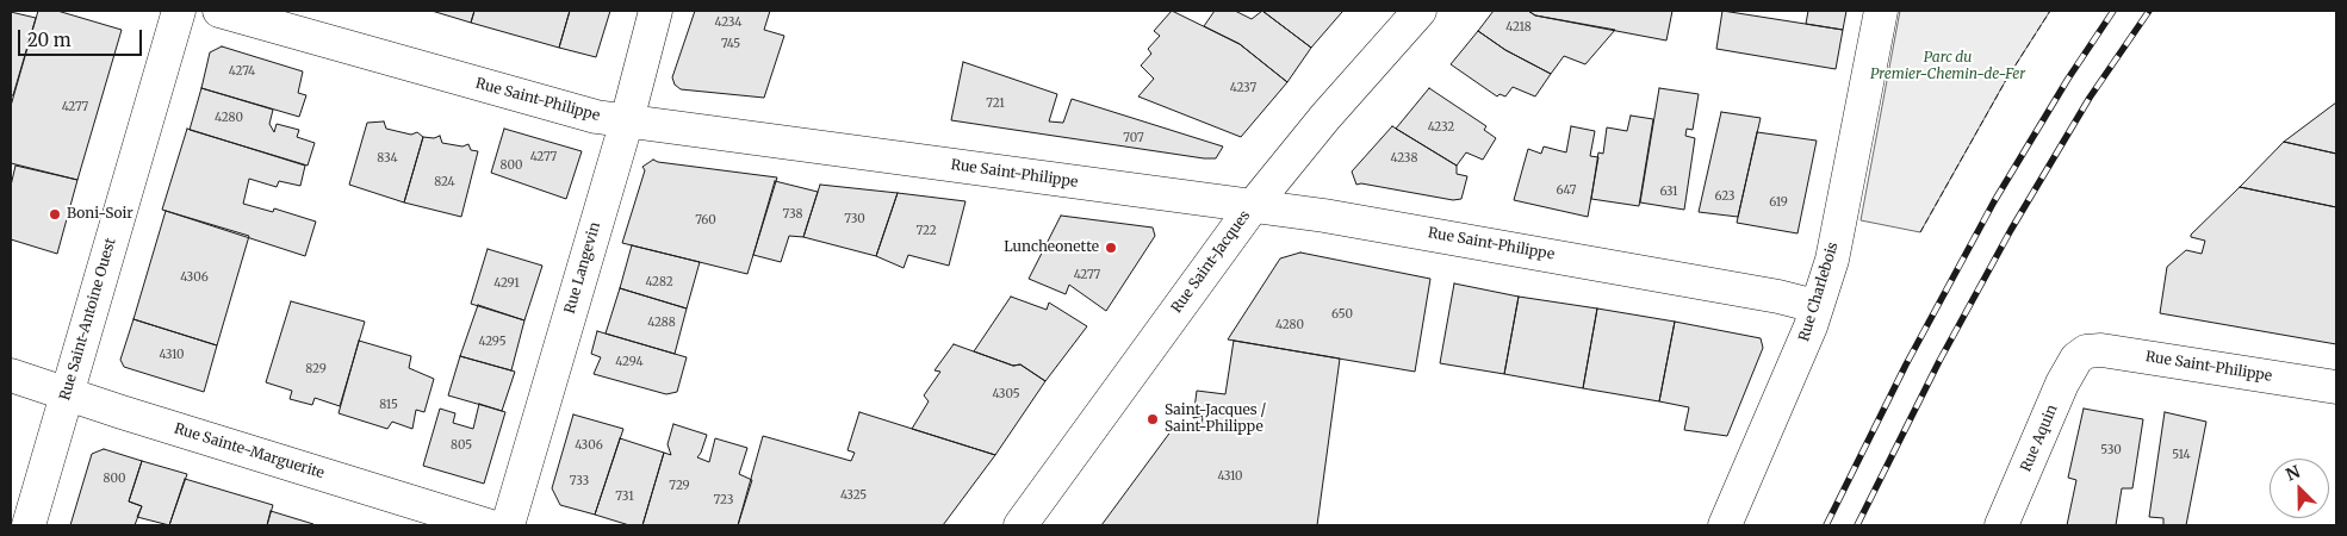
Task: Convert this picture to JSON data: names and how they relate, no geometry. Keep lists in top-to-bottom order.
{
  "streets": {
    "street": [
      "Rue Saint-Philippe",
      "Rue Saint-Jacques",
      "Rue Langevin",
      "Rue Charlebois",
      "Rue Saint-Antoine Ouest",
      "Rue Aquin",
      "Rue Sainte-Marguerite"
    ]
  },
  "crossings": [
    ["Rue Saint-Philippe", "Rue Saint-Jacques"],
    ["Rue Saint-Philippe", "Rue Langevin"],
    ["Rue Saint-Philippe", "Rue Charlebois"],
    ["Rue Saint-Philippe", "Rue Aquin"],
    ["Rue Saint-Antoine Ouest", "Rue Sainte-Marguerite"]
  ],
  "parks": ["Parc du Premier-Chemin-de-Fer"],
  "places": ["Boni-Soir", "Luncheonette", "Saint-Jacques / Saint-Philippe"],
  "house_numbers": [
    "4234",
    "4218",
    "745",
    "4274",
    "4237",
    "721",
    "4277",
    "4280",
    "4232",
    "707",
    "4277",
    "834",
    "4238",
    "800",
    "824",
    "647",
    "631",
    "623",
    "619",
    "738",
    "730",
    "760",
    "722",
    "4277",
    "4306",
    "4282",
    "4291",
    "650",
    "4288",
    "4280",
    "4295",
    "4310",
    "4294",
    "829",
    "4305",
    "815",
    "805",
    "4306",
    "530",
    "514",
    "4310",
    "800",
    "733",
    "729",
    "4325",
    "731",
    "723"
  ],
  "scale_bar": "20 m",
  "north": "top left"
}
